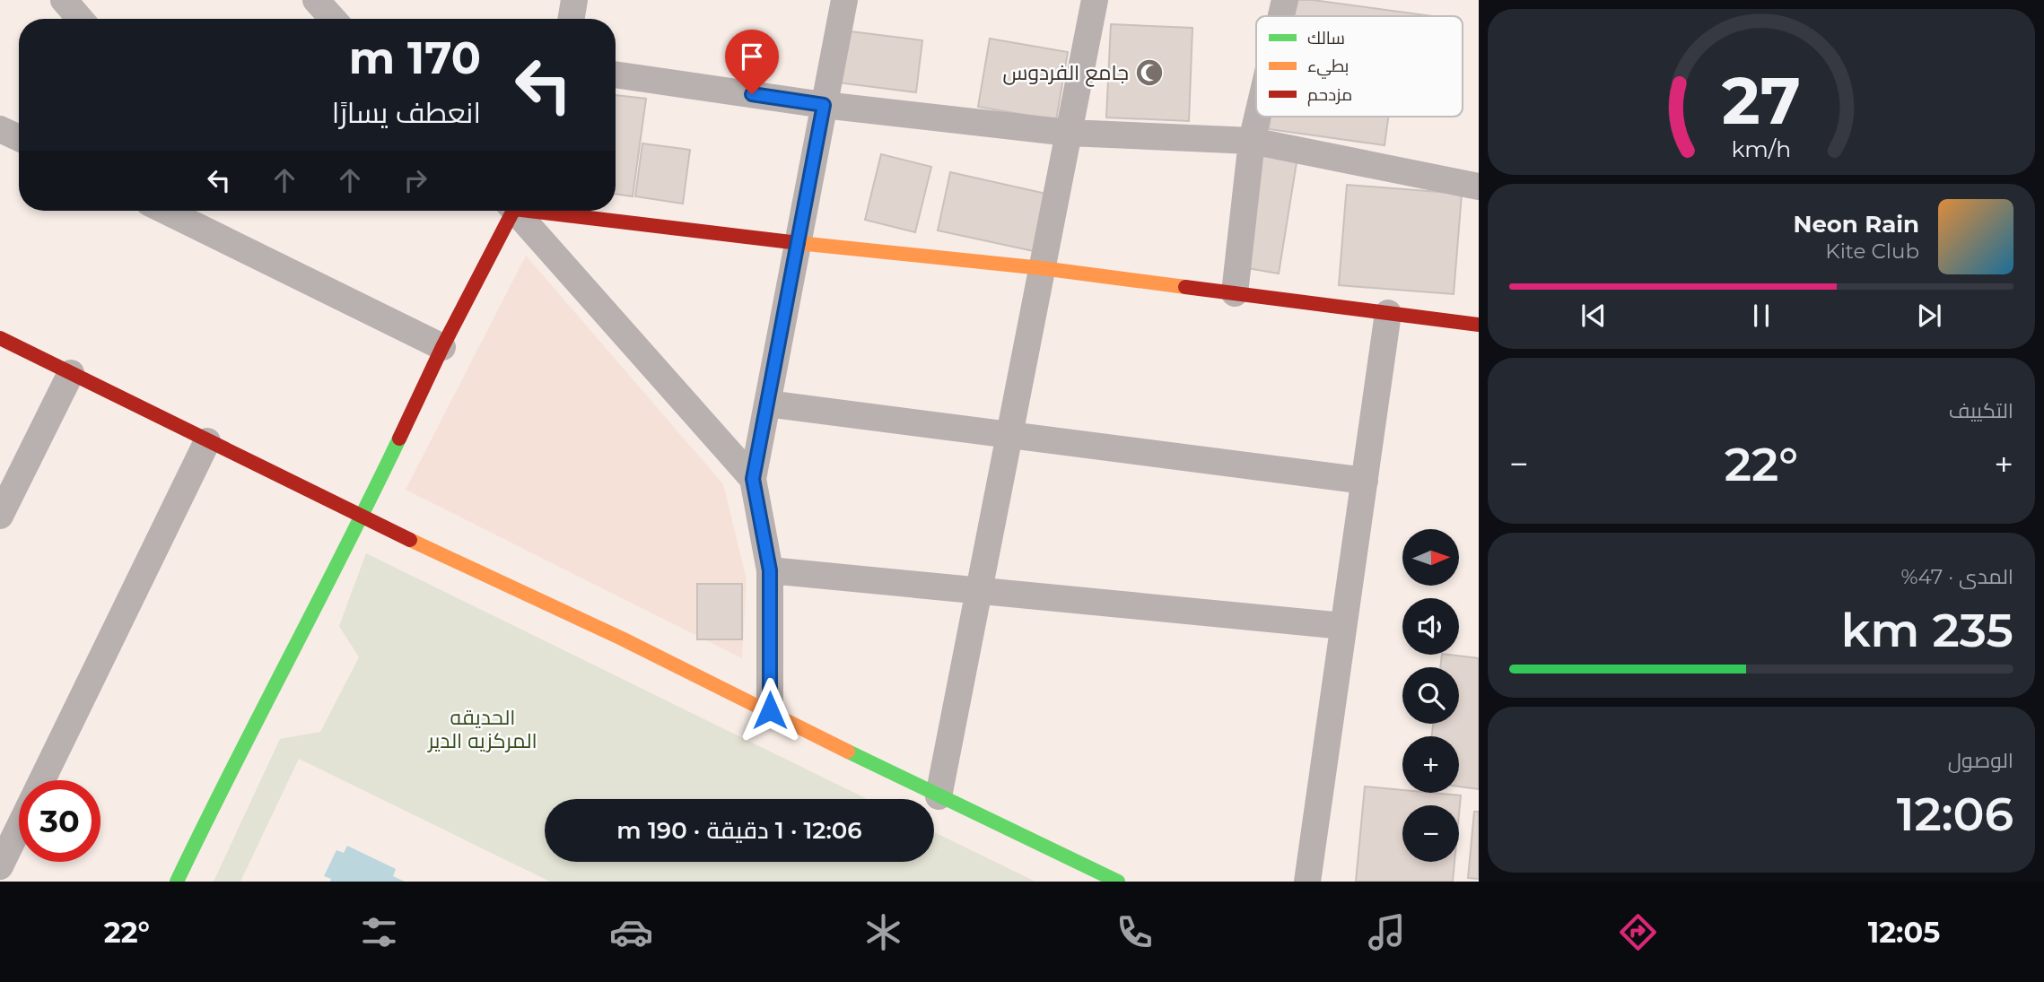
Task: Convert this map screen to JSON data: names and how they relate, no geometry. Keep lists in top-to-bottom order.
{
  "parks": ["الحديقه المركزيه الدير"],
  "places": {
    "mosque": ["جامع الفردوس"]
  },
  "legend": ["سالك", "بطيء", "مزدحم"],
  "north": "right",
  "page": {
    "turn": ["170 m", "انعطف يسارًا"],
    "song": ["Neon Rain", "Kite Club"],
    "tile": [
      "التكييف",
      ["المدى · 47%", "235 km"],
      ["الوصول", "12:06"]
    ],
    "heat": ["−", "22°", "+"],
    "map_buttons": ["+", "−"],
    "limit": "30",
    "trip": "12:06 · 1 دقيقة · 190 m",
    "tabs": ["12:05", "22°"],
    "gauge": ["27", "km/h"]
  }
}
